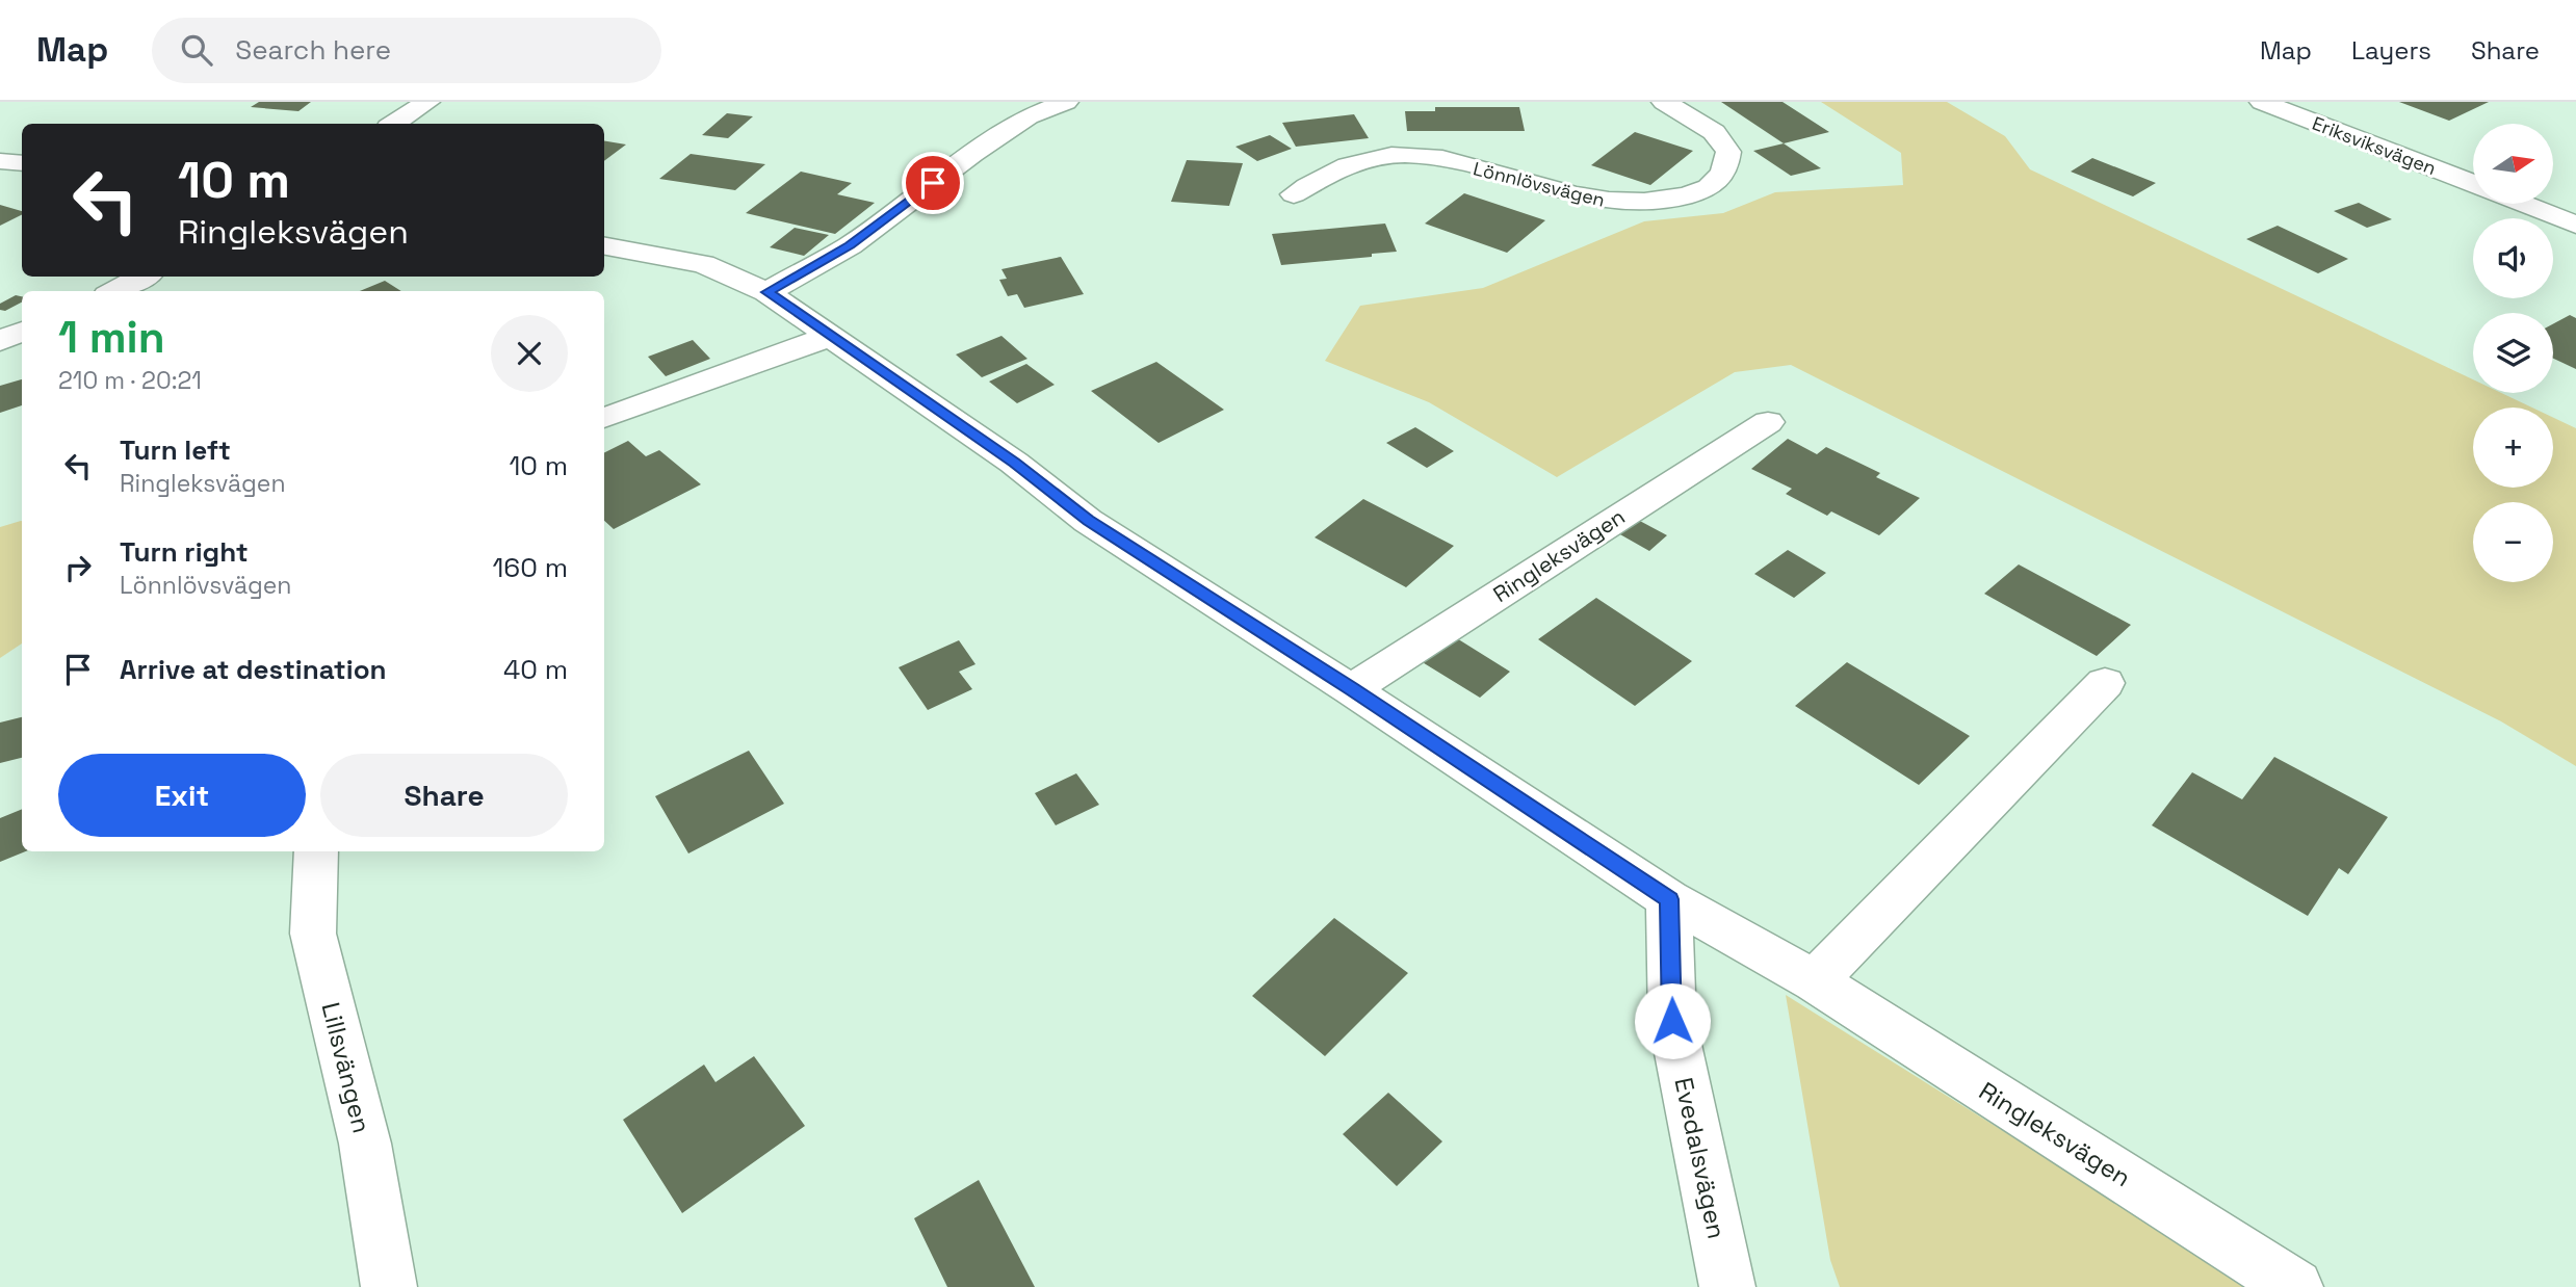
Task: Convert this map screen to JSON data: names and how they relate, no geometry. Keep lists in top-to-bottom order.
{
  "streets": {
    "street": [
      "Eriksviksvägen",
      "Lönnlövsvägen",
      "Ringleksvägen",
      "Lillsvängen",
      "Evedalsvägen"
    ]
  },
  "crossings": [
    ["Ringleksvägen", "Evedalsvägen"]
  ],
  "north": "right",
  "page": {
    "header": "Map",
    "search": "Search here",
    "nav": ["Map", "Layers", "Share"],
    "map_buttons": ["+", "−"],
    "turn": ["10 m", "Ringleksvägen"],
    "heading": ["1 min", "210 m · 20:21"],
    "list": [
      {
        "name": "Turn left",
        "note": "Ringleksvägen",
        "value": "10 m"
      },
      {
        "name": "Turn right",
        "note": "Lönnlövsvägen",
        "value": "160 m"
      },
      {
        "name": "Arrive at destination",
        "value": "40 m"
      }
    ],
    "buttons": ["Exit", "Share"]
  }
}
